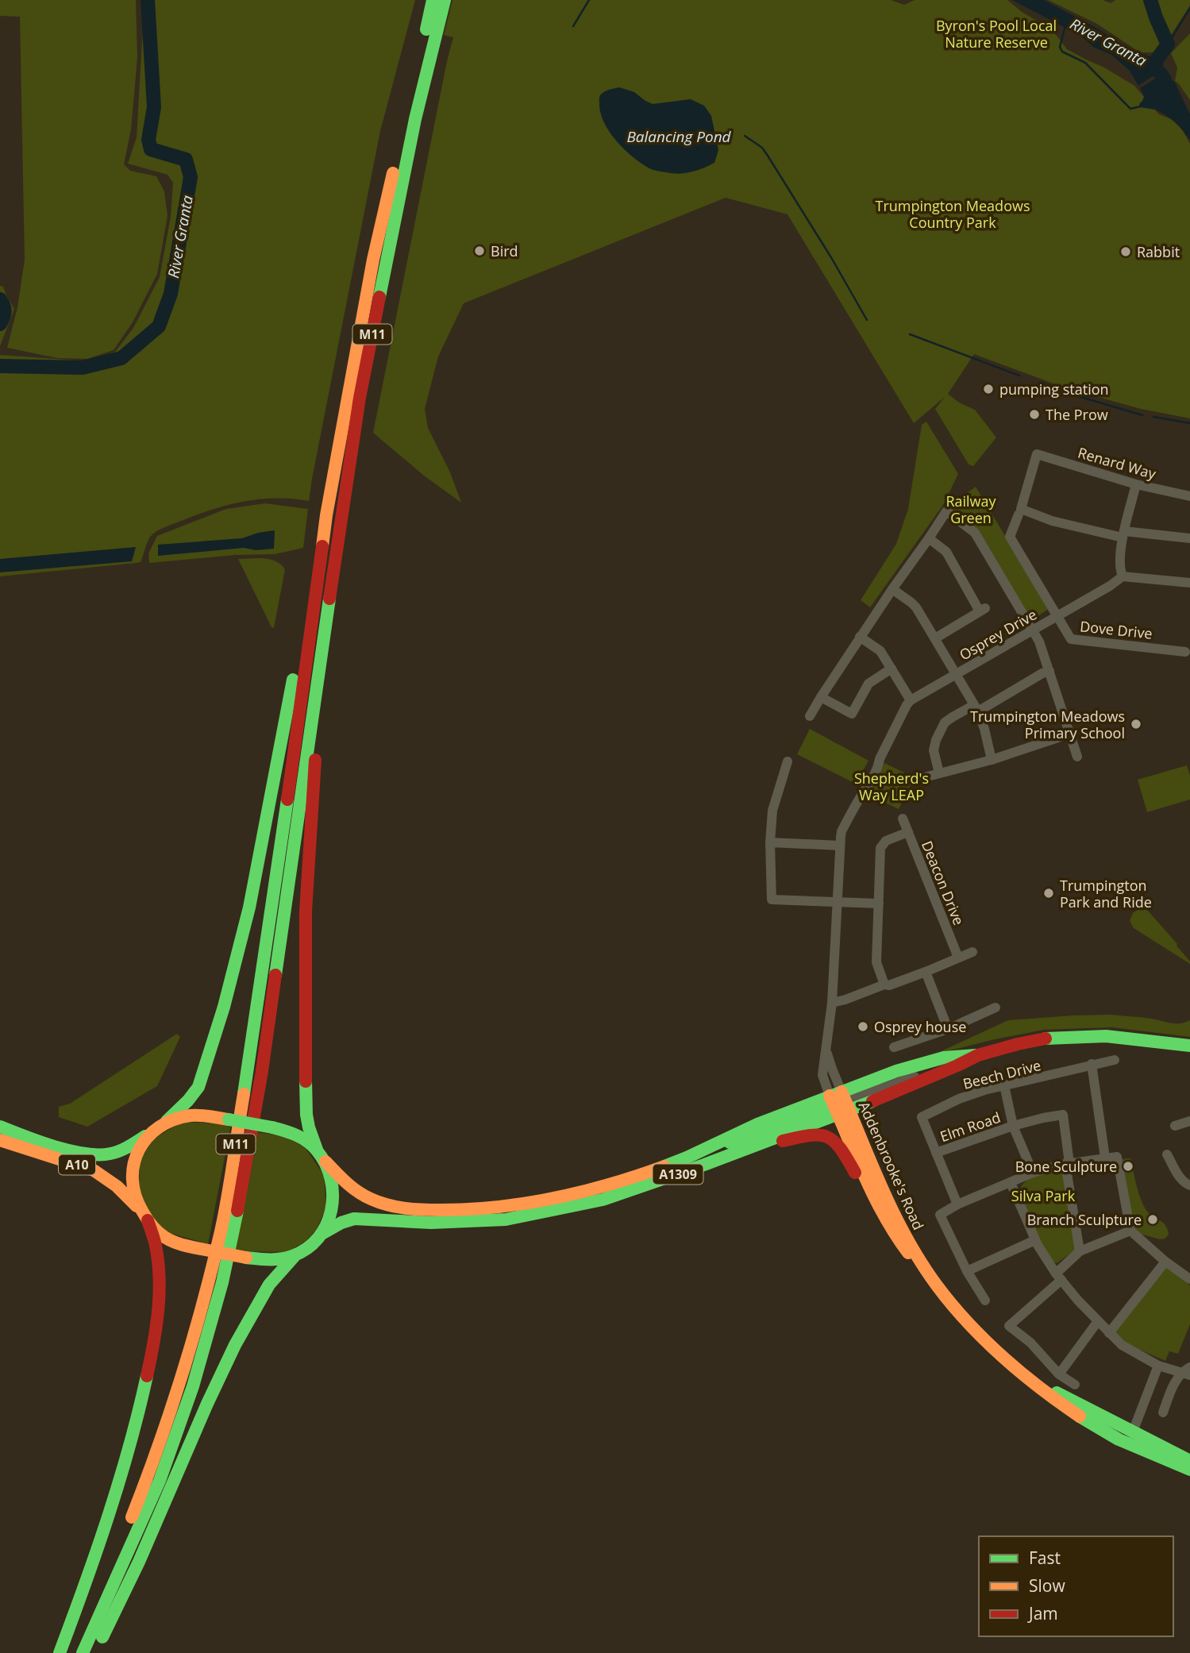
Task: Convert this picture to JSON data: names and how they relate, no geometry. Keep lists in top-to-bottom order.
{
  "streets": {
    "main road": [
      "M11",
      "A10",
      "Addenbrooke's Road",
      "A1309"
    ],
    "street": [
      "Renard Way",
      "Dove Drive",
      "Osprey Drive",
      "Deacon Drive",
      "Beech Drive",
      "Elm Road"
    ]
  },
  "crossings": [
    ["M11", "A10"],
    ["M11", "A1309"],
    ["Dove Drive", "Osprey Drive"],
    ["Beech Drive", "Elm Road"],
    ["A10", "A1309"],
    ["Addenbrooke's Road", "A1309"]
  ],
  "water": ["River Granta", "Balancing Pond"],
  "parks": [
    "Byron's Pool Local Nature Reserve",
    "Trumpington Meadows Country Park",
    "Railway Green",
    "Shepherd's Way LEAP",
    "Silva Park"
  ],
  "places": [
    "Bird",
    "Rabbit",
    "pumping station",
    "The Prow",
    "Trumpington Meadows Primary School",
    "Trumpington Park and Ride",
    "Osprey house",
    "Bone Sculpture",
    "Branch Sculpture"
  ],
  "legend": ["Fast", "Slow", "Jam"]
}
